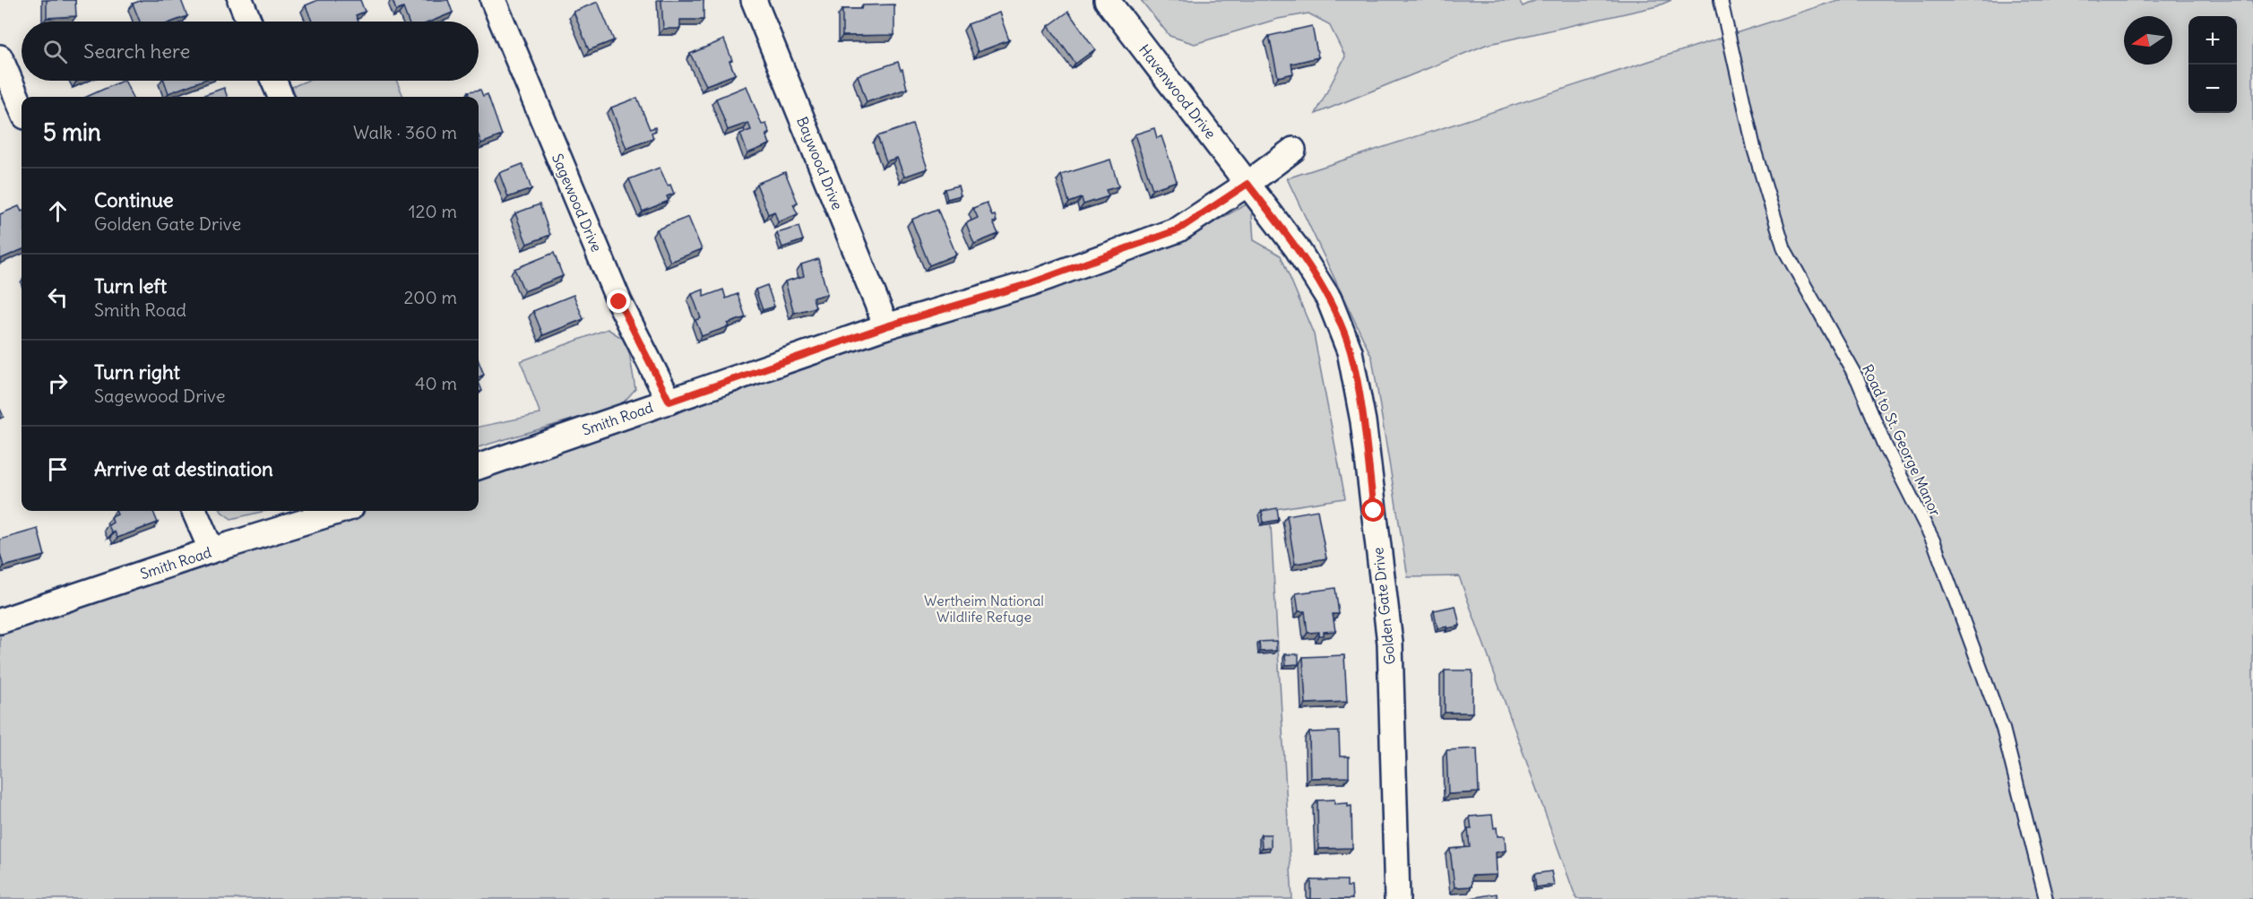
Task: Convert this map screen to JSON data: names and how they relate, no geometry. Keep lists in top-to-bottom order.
{
  "streets": {
    "street": [
      "Havenwood Drive",
      "Baywood Drive",
      "Sagewood Drive",
      "Smith Road",
      "Golden Gate Drive"
    ],
    "lane": ["Road to St. George Manor"]
  },
  "crossings": [
    ["Havenwood Drive", "Smith Road"],
    ["Havenwood Drive", "Golden Gate Drive"],
    ["Baywood Drive", "Smith Road"],
    ["Sagewood Drive", "Smith Road"],
    ["Smith Road", "Golden Gate Drive"]
  ],
  "parks": ["Wertheim National Wildlife Refuge"],
  "north": "left",
  "page": {
    "map_buttons": ["+", "−"],
    "search": "Search here",
    "heading": ["5 min", "Walk · 360 m"],
    "list": [
      ["Continue", "Golden Gate Drive", "120 m"],
      ["Turn left", "Smith Road", "200 m"],
      ["Turn right", "Sagewood Drive", "40 m"],
      "Arrive at destination"
    ]
  }
}
